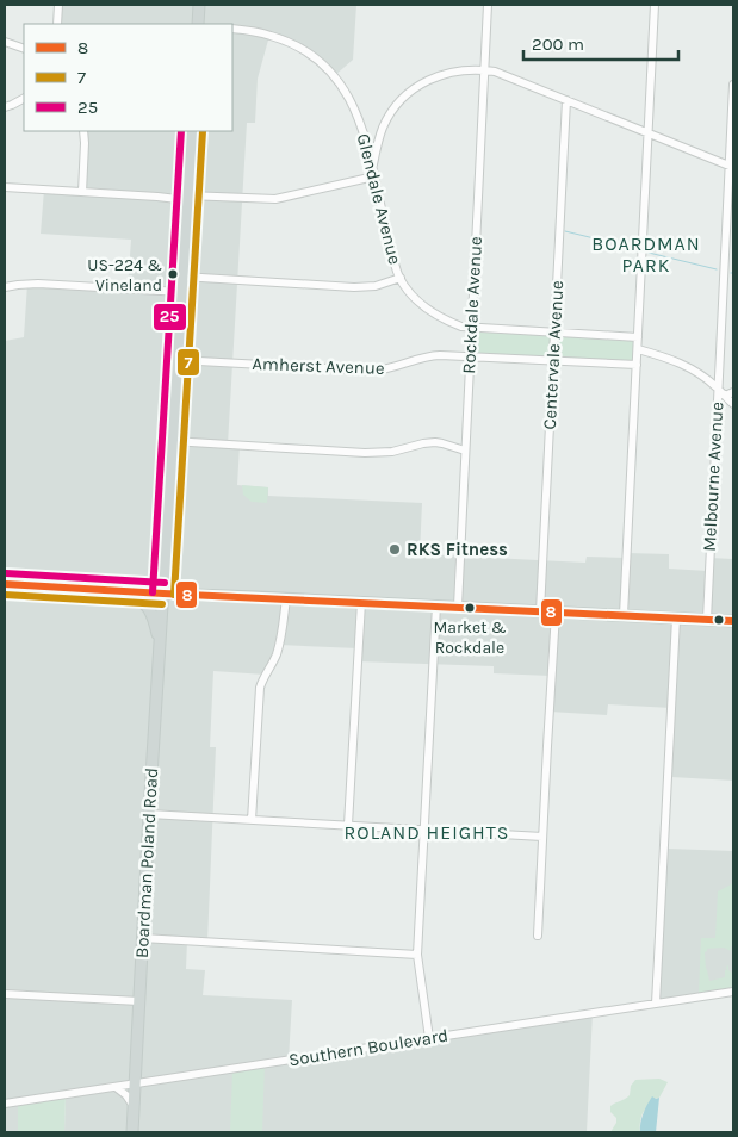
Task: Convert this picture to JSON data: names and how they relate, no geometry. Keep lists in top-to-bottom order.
{
  "streets": {
    "main road": ["Boardman Poland Road"],
    "street": [
      "Glendale Avenue",
      "Rockdale Avenue",
      "Centervale Avenue",
      "Amherst Avenue",
      "Melbourne Avenue",
      "Southern Boulevard"
    ]
  },
  "crossings": [
    ["Glendale Avenue", "Rockdale Avenue"],
    ["Glendale Avenue", "Centervale Avenue"],
    ["Rockdale Avenue", "Amherst Avenue"],
    ["Centervale Avenue", "Amherst Avenue"],
    ["Amherst Avenue", "Boardman Poland Road"],
    ["Boardman Poland Road", "Southern Boulevard"]
  ],
  "districts": ["BOARDMAN PARK", "ROLAND HEIGHTS"],
  "places": ["US-224 & Vineland", "RKS Fitness", "Market & Rockdale"],
  "lines": ["transit line 7", "transit line 25", "transit line 8"],
  "legend": ["8", "7", "25"],
  "scale_bar": "200 m"
}
